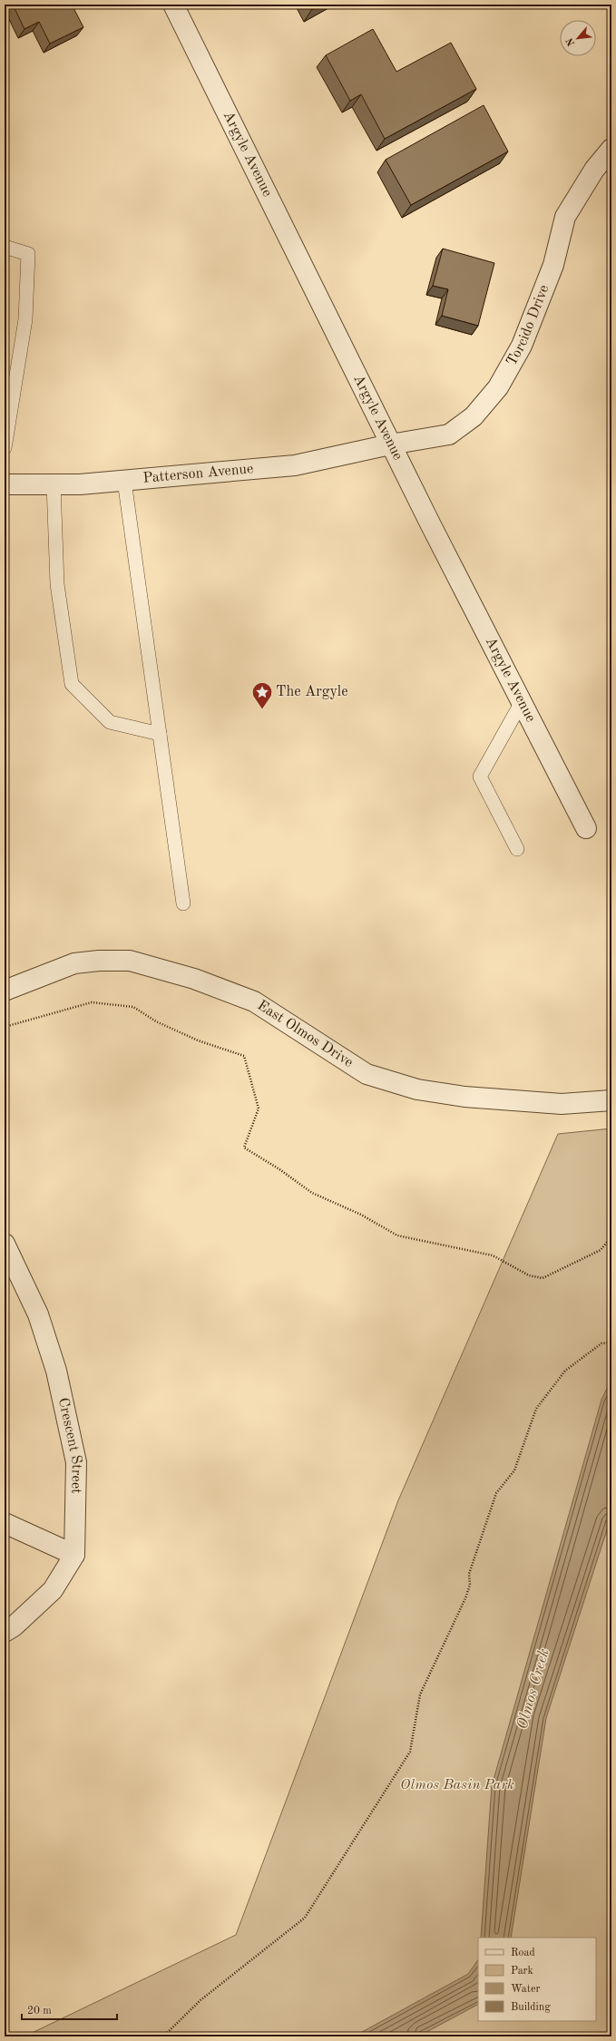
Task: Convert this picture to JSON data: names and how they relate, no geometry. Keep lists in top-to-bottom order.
{
  "streets": {
    "street": [
      "Argyle Avenue",
      "Torcido Drive",
      "Patterson Avenue",
      "East Olmos Drive",
      "Crescent Street"
    ]
  },
  "crossings": [
    ["Argyle Avenue", "Torcido Drive"],
    ["Argyle Avenue", "Patterson Avenue"],
    ["Torcido Drive", "Patterson Avenue"]
  ],
  "water": ["Olmos Creek"],
  "parks": ["Olmos Basin Park"],
  "places": {
    "place": ["The Argyle"]
  },
  "legend": [
    "Road",
    "Park",
    "Water",
    "Building"
  ],
  "scale_bar": "20 m",
  "north": "bottom left"
}
